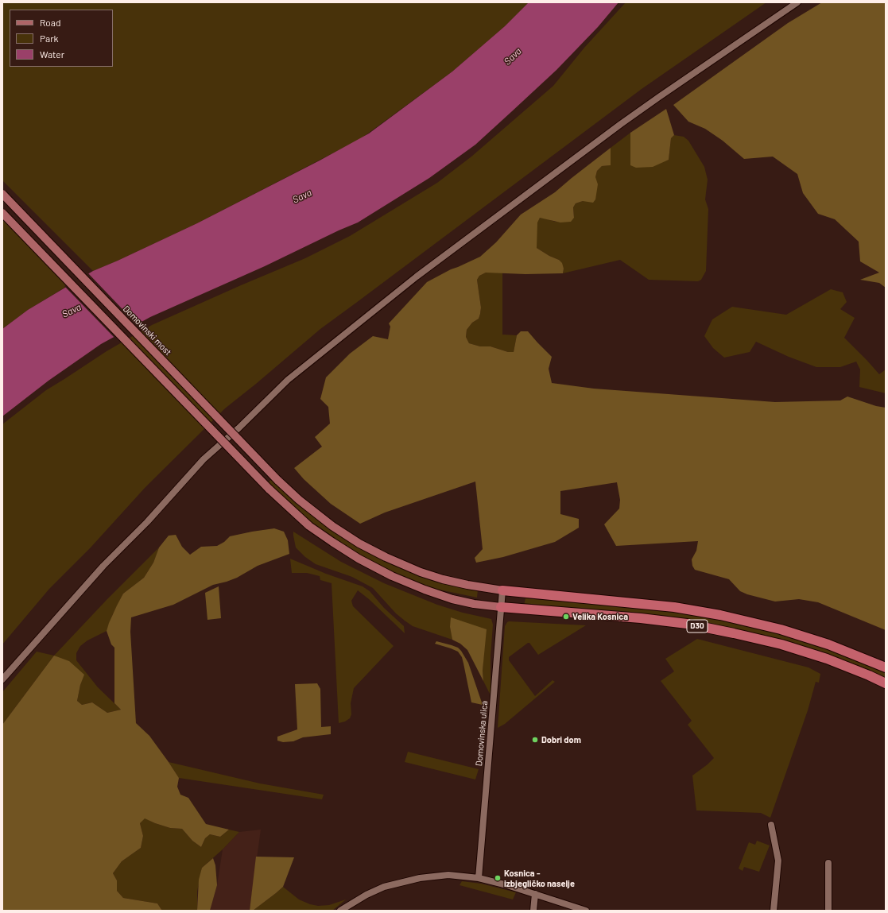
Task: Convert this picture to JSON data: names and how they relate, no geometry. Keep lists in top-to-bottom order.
{
  "streets": {
    "highway": ["D30"],
    "main road": ["Domovinski most"],
    "street": ["Domovinska ulica"]
  },
  "crossings": [
    ["Domovinski most", "D30"],
    ["Domovinski most", "Domovinska ulica"],
    ["D30", "Domovinska ulica"]
  ],
  "water": ["Sava"],
  "places": ["Velika Kosnica", "Dobri dom", "Kosnica - izbjegličko naselje"],
  "legend": ["Road", "Park", "Water"]
}
